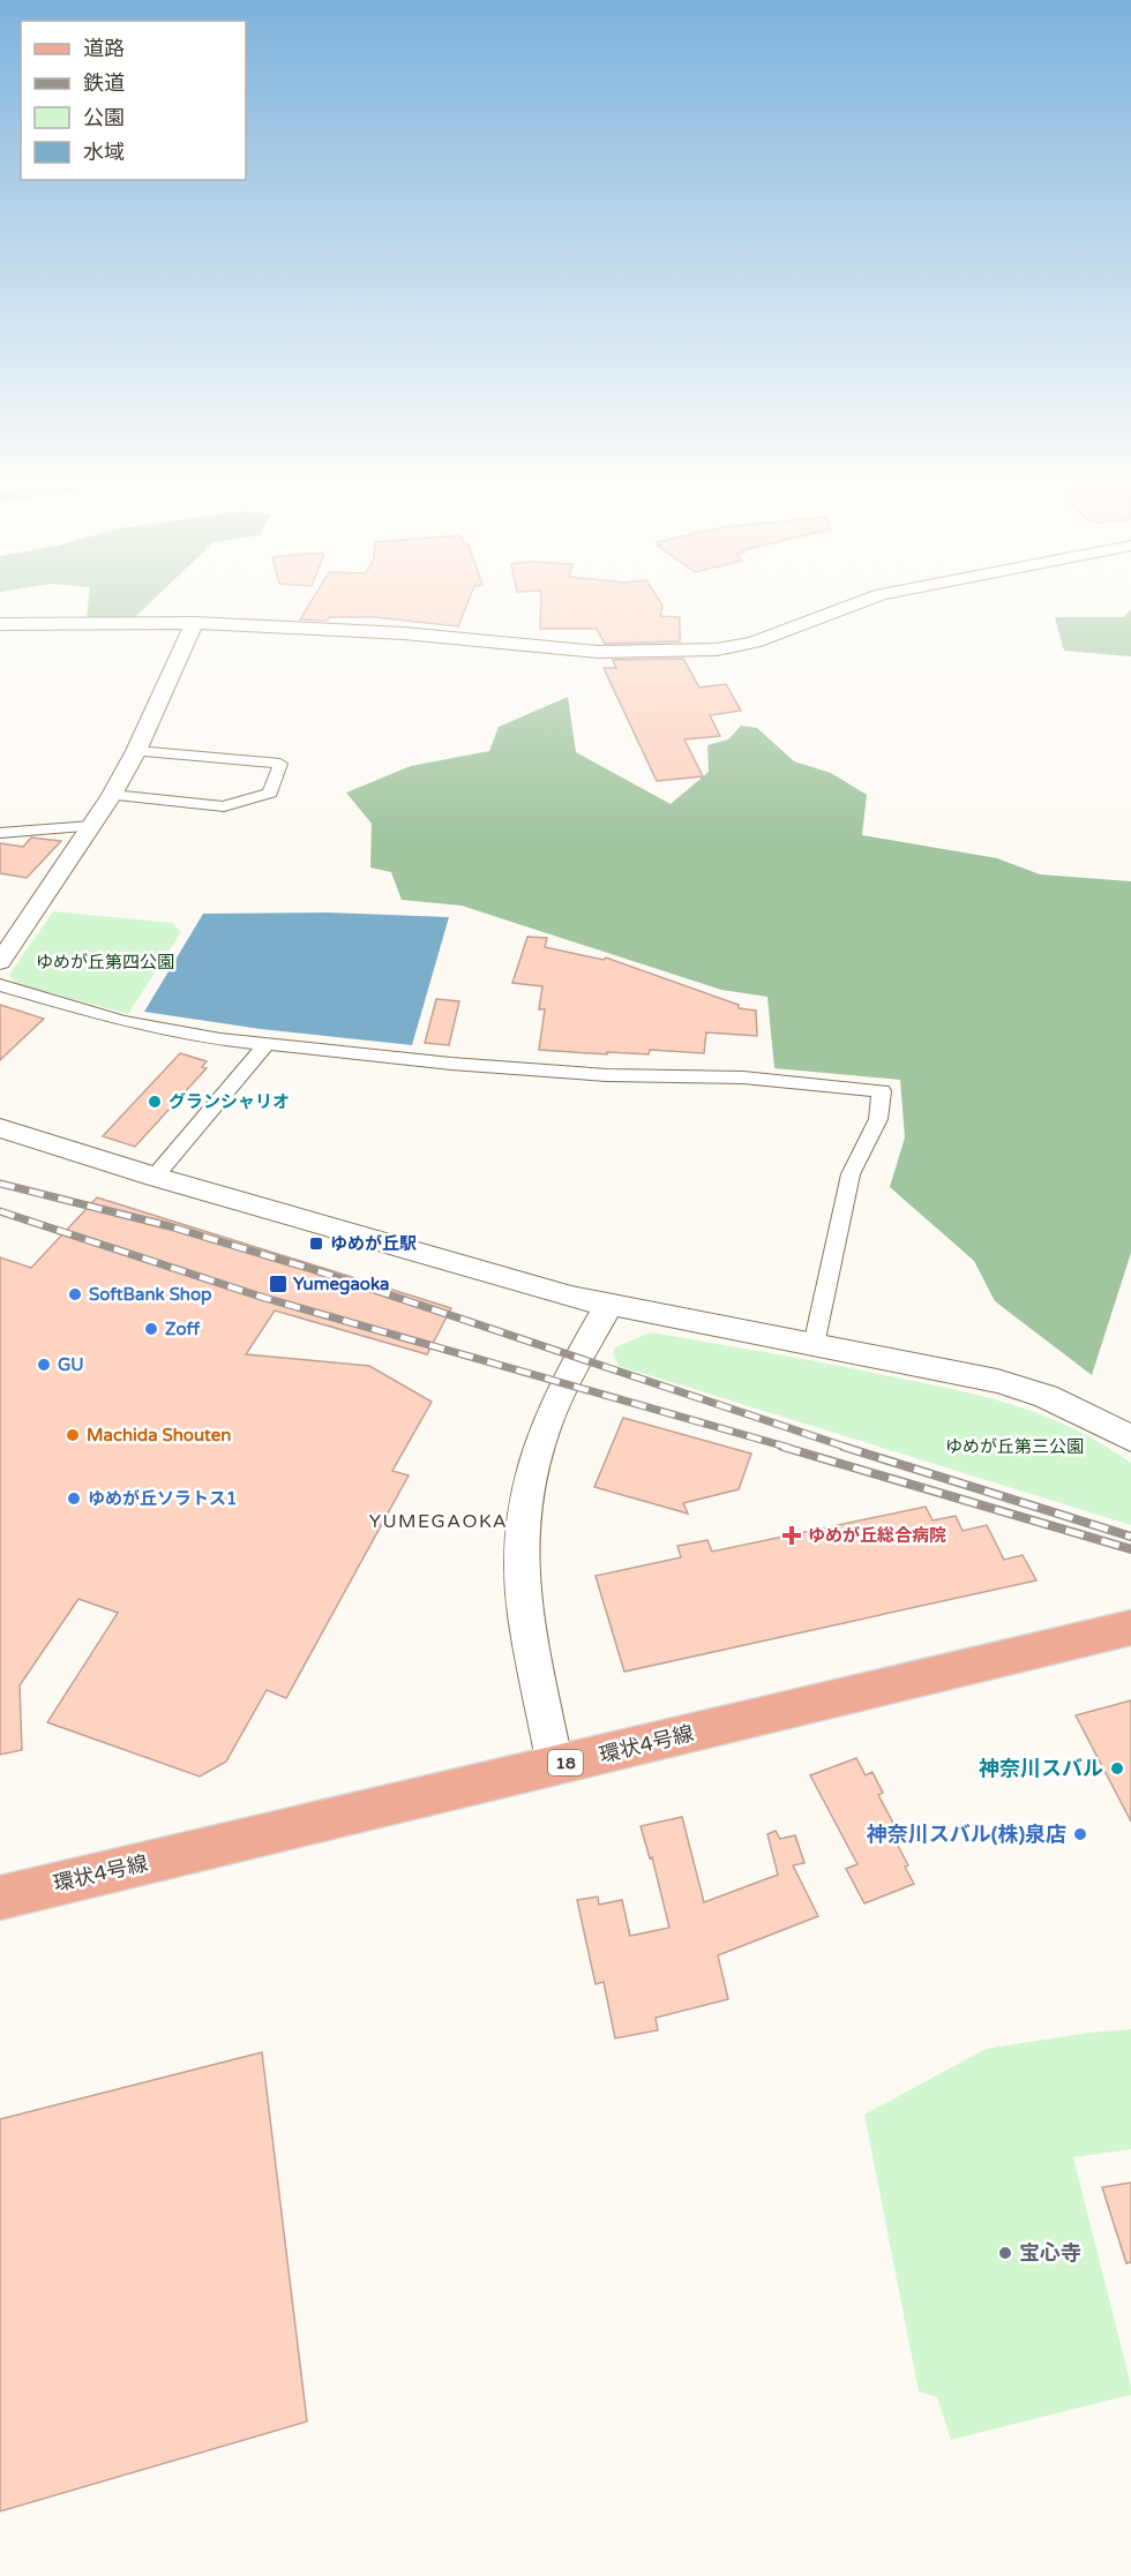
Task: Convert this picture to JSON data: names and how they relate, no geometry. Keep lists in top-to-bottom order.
{
  "streets": {
    "main road": ["環状4号線", "18"]
  },
  "districts": ["YUMEGAOKA"],
  "parks": ["ゆめが丘第四公園", "ゆめが丘第三公園"],
  "places": {
    "other": [
      "グランシャリオ",
      "SoftBank Shop",
      "Zoff",
      "GU",
      "Machida Shouten",
      "ゆめが丘ソラトス1",
      "神奈川スバル",
      "神奈川スバル(株)泉店",
      "宝心寺"
    ],
    "transit": ["ゆめが丘駅", "Yumegaoka"],
    "health": ["ゆめが丘総合病院"]
  },
  "legend": [
    "道路",
    "鉄道",
    "公園",
    "水域"
  ]
}
